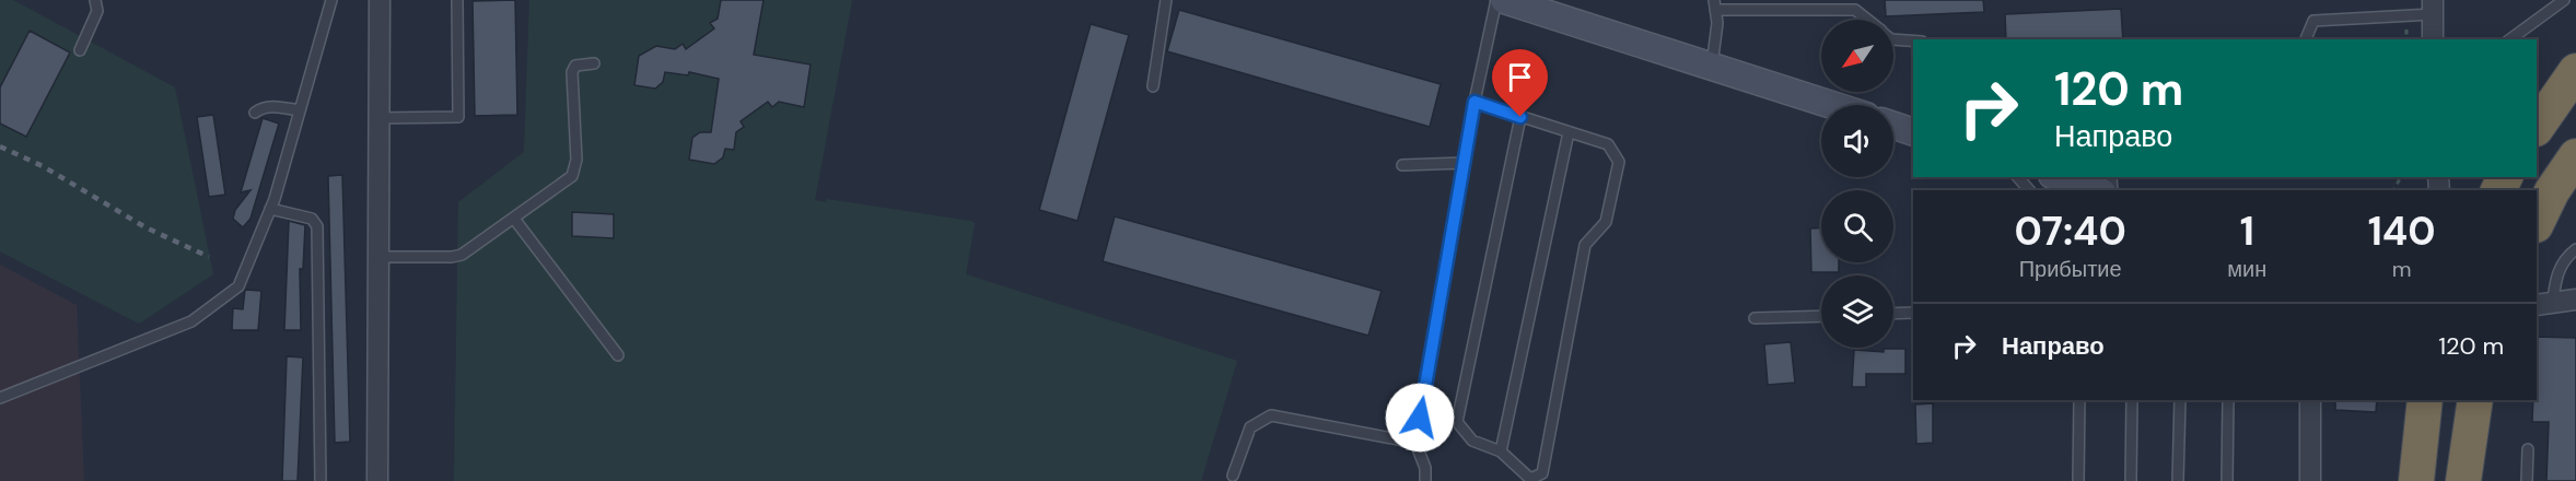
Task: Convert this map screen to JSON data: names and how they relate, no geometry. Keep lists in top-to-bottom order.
{
  "north": "bottom left",
  "page": {
    "turn": ["120 m", "Направо"],
    "eta": [
      "07:40",
      "Прибытие",
      "1",
      "мин",
      "140",
      "m"
    ],
    "list": [
      {
        "name": "Направо",
        "value": "120 m"
      }
    ]
  }
}
